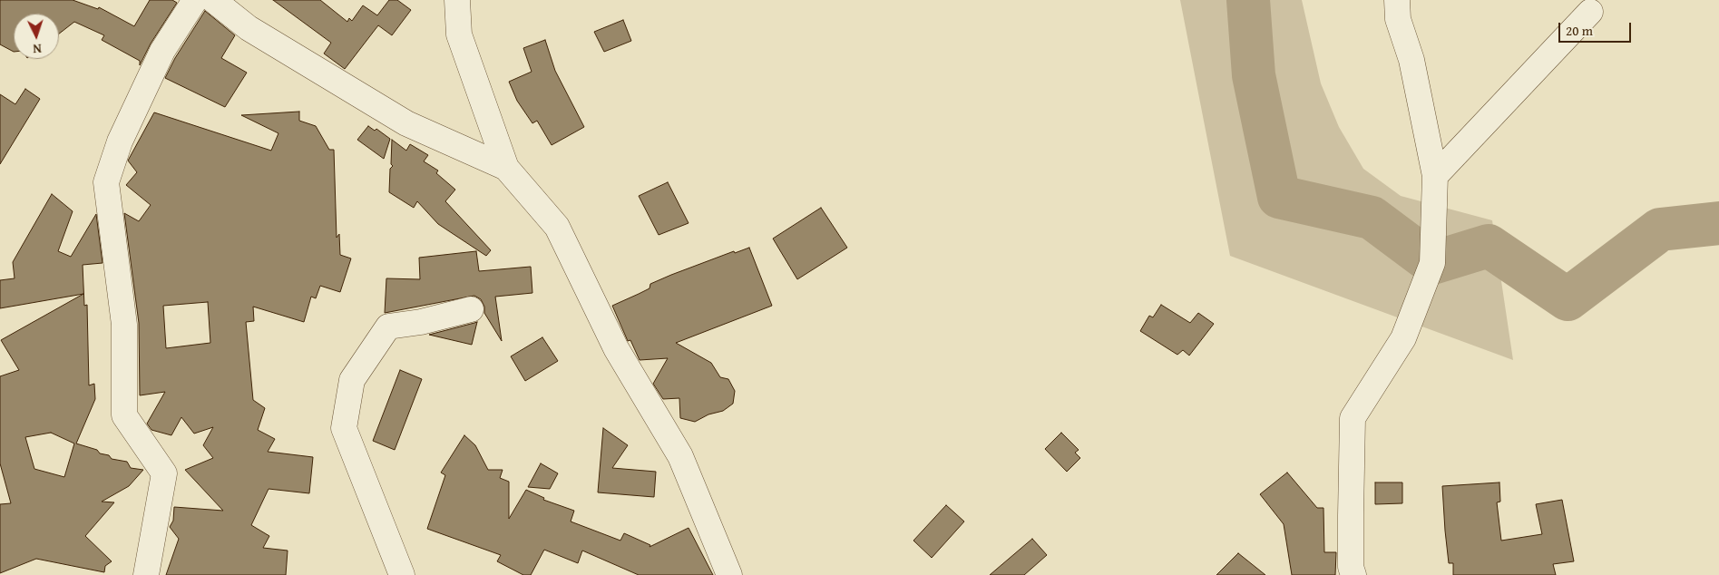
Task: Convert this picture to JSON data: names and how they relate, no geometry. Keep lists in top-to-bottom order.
{
  "scale_bar": "20 m",
  "north": "bottom"
}
